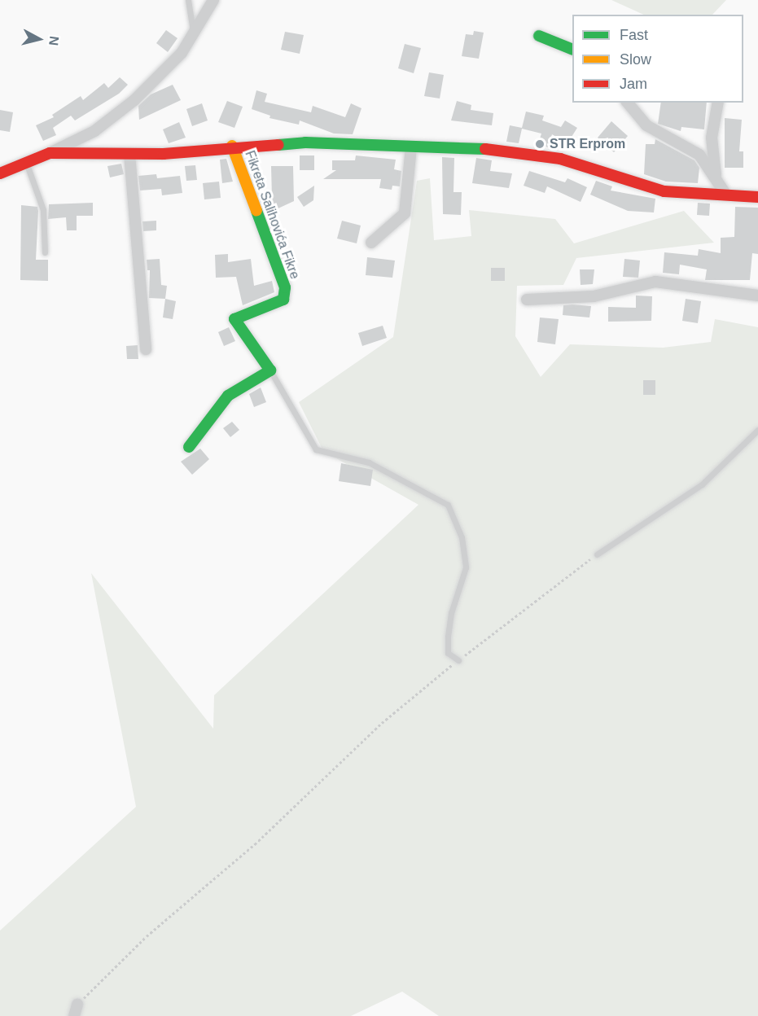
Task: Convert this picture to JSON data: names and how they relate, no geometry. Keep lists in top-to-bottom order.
{
  "streets": {
    "street": ["Fikreta Salihovića Fikre"]
  },
  "places": ["STR Erprom"],
  "legend": ["Fast", "Slow", "Jam"],
  "north": "right"
}
